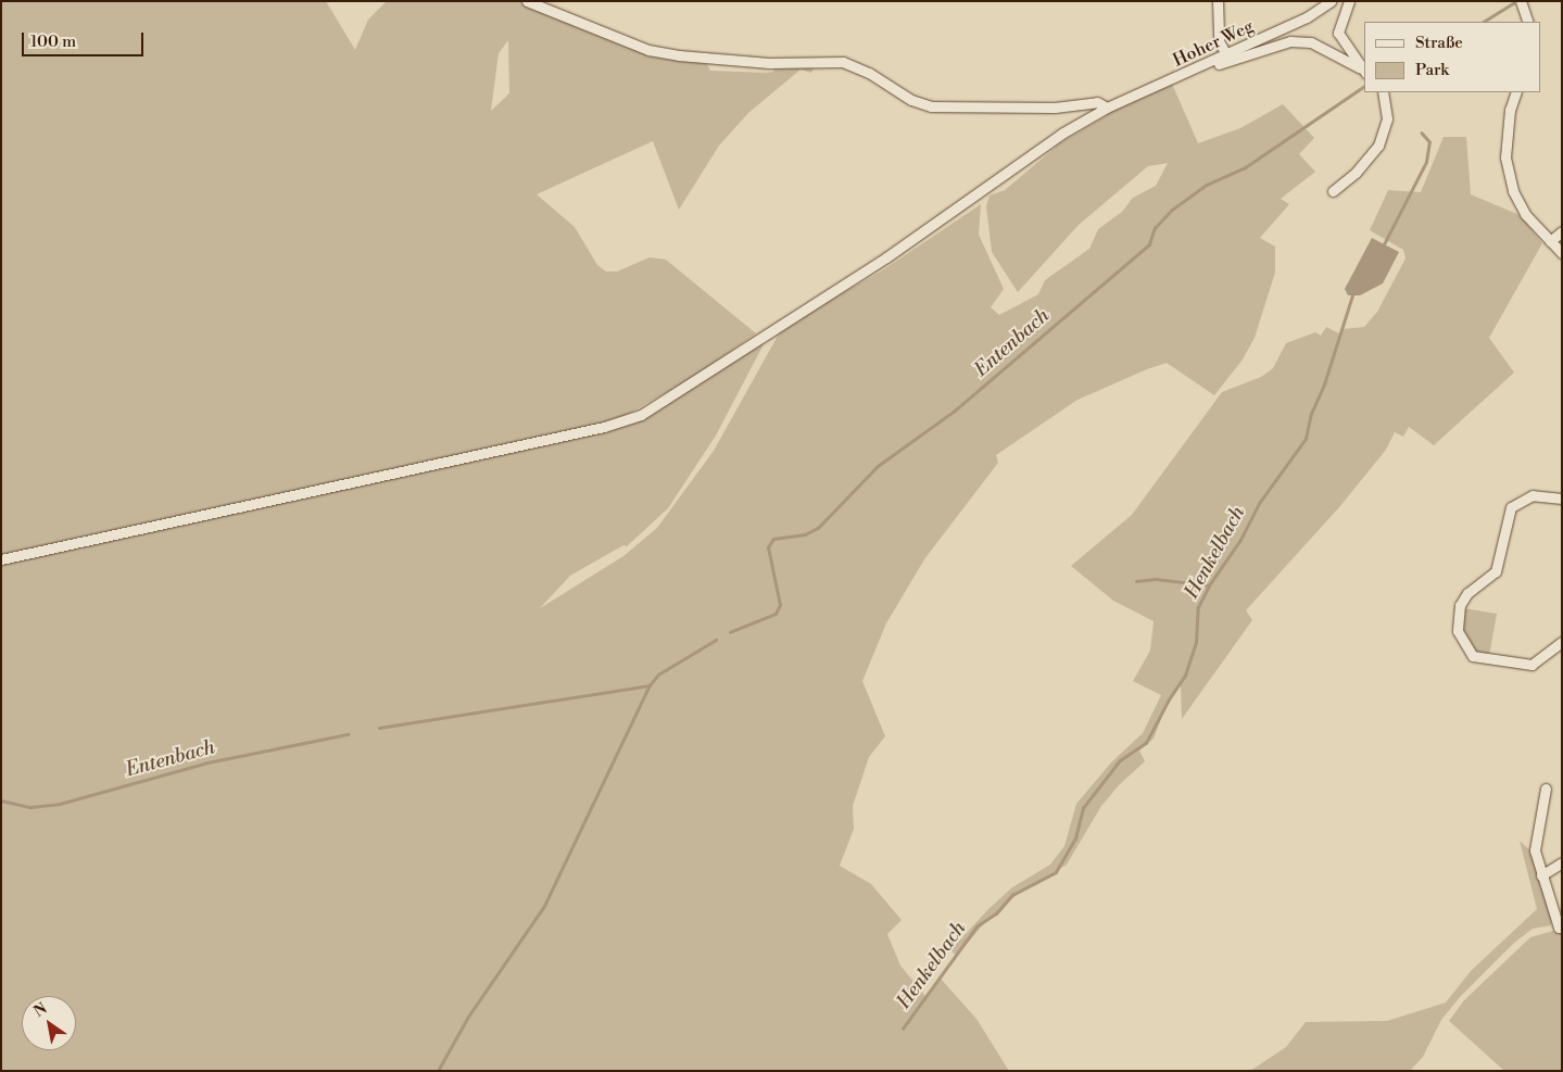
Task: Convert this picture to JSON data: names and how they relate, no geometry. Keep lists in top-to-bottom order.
{
  "streets": {
    "street": ["Hoher Weg"]
  },
  "water": ["Entenbach", "Henkelbach"],
  "legend": ["Straße", "Park"],
  "scale_bar": "100 m",
  "north": "top left"
}
